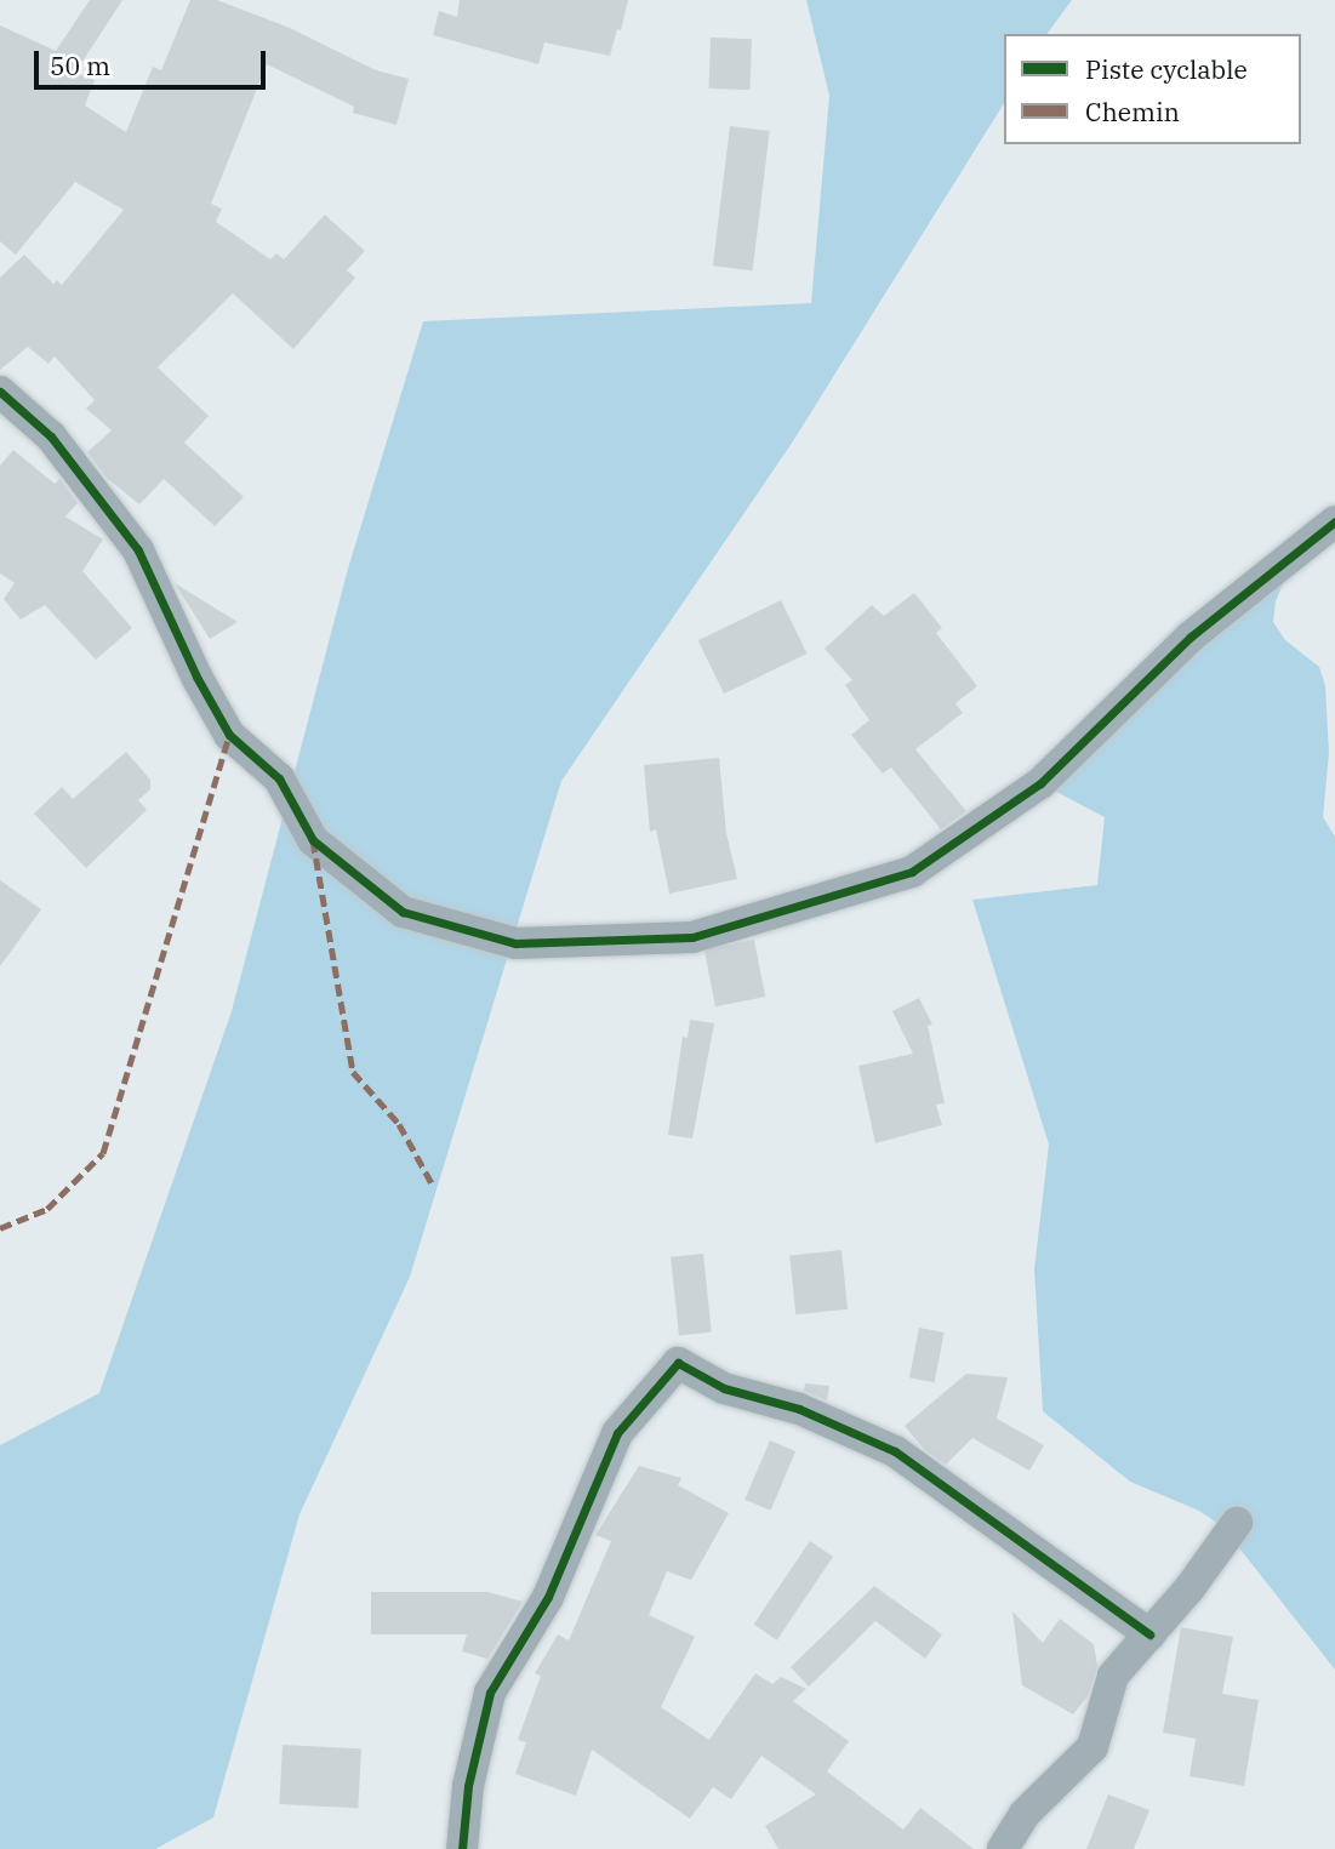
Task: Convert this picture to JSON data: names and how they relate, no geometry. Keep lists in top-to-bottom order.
{
  "legend": ["Piste cyclable", "Chemin"],
  "scale_bar": "50 m"
}
